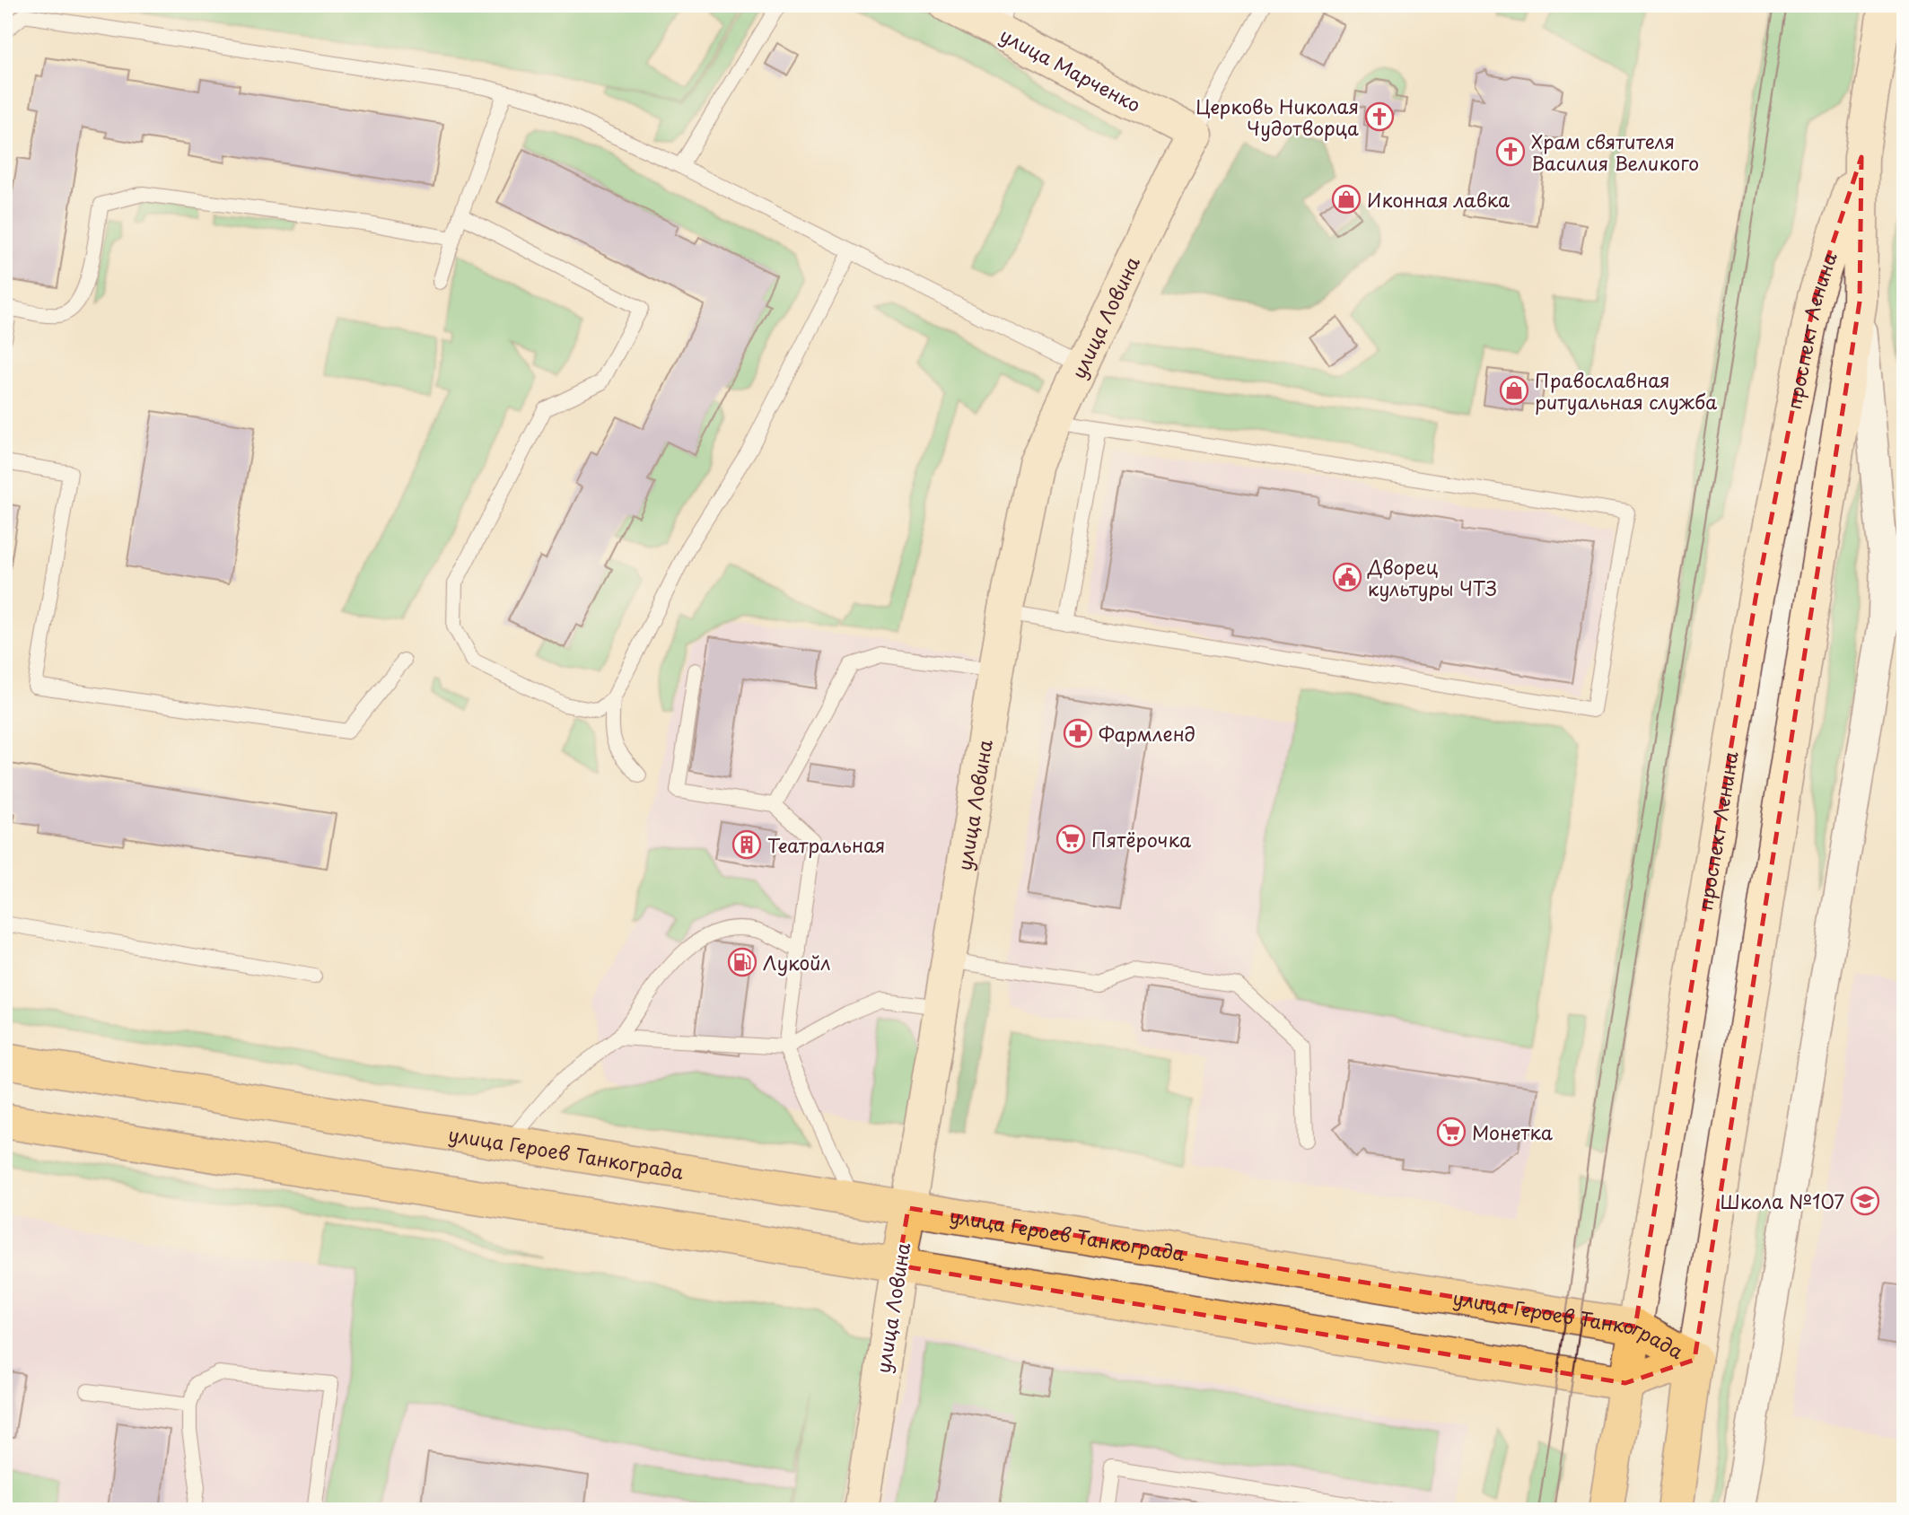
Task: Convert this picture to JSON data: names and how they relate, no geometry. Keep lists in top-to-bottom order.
{
  "streets": {
    "main road": [
      "улица Марченко",
      "улица Ловина",
      "проспект Ленина",
      "улица Героев Танкограда"
    ]
  },
  "crossings": [
    ["улица Марченко", "улица Ловина"],
    ["улица Ловина", "улица Героев Танкограда"],
    ["проспект Ленина", "улица Героев Танкограда"]
  ],
  "places": {
    "church": ["Церковь Николая Чудотворца", "Храм святителя Василия Великого"],
    "shop": ["Иконная лавка", "Православная ритуальная служба"],
    "public building": ["Дворец культуры ЧТЗ"],
    "pharmacy": ["Фармленд"],
    "supermarket": ["Пятёрочка", "Монетка"],
    "building": ["Театральная"],
    "fuel station": ["Лукойл"],
    "school or university": ["Школа №107"]
  }
}
